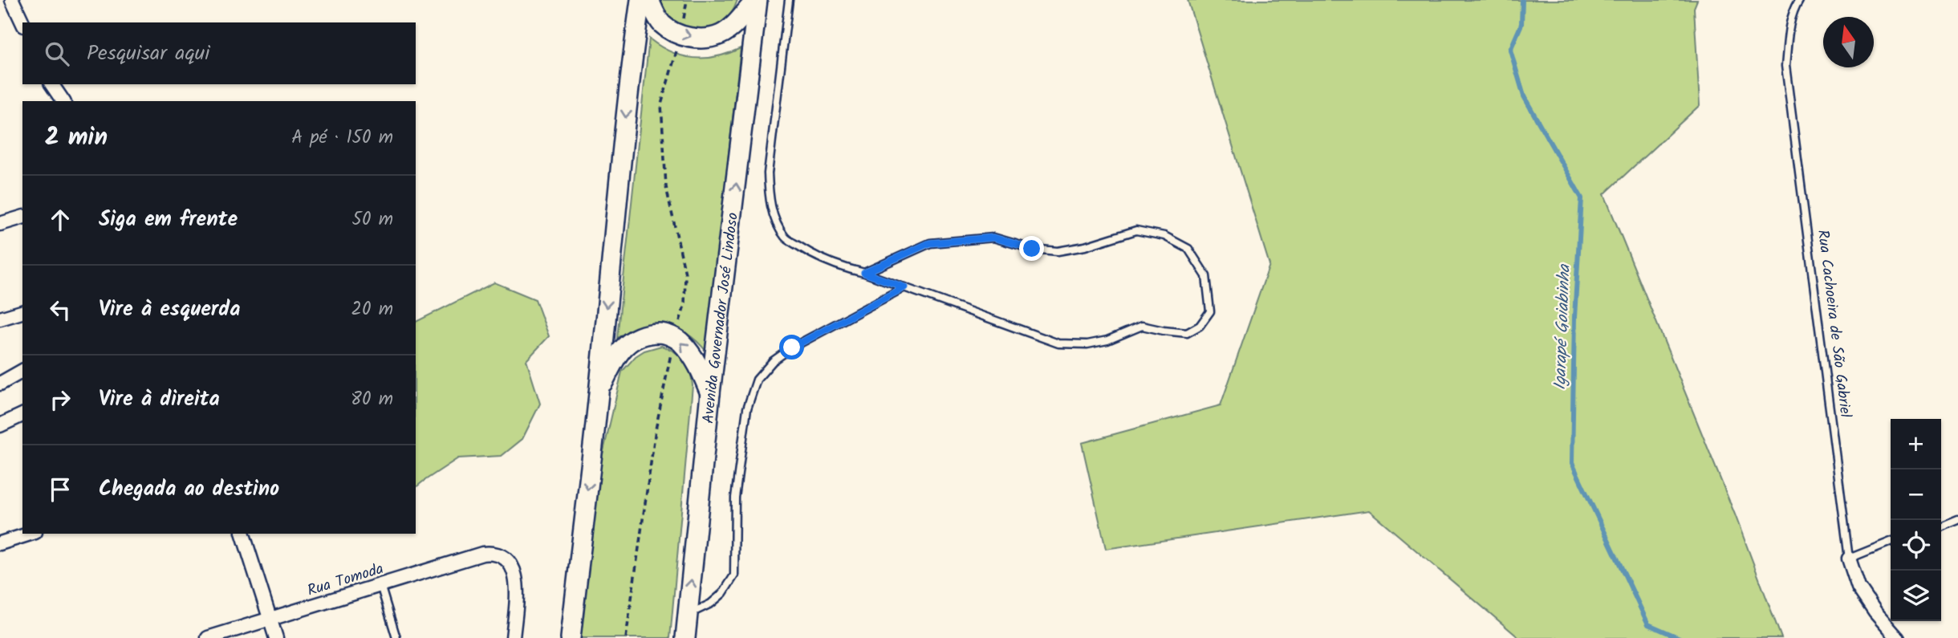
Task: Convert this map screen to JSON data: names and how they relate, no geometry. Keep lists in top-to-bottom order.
{
  "streets": {
    "main road": ["Avenida Governador José Lindoso"],
    "street": ["Rua Cachoeira de São Gabriel", "Rua Tomoda"]
  },
  "water": ["Igarapé Goiabinha"],
  "north": "top",
  "page": {
    "search": "Pesquisar aqui",
    "heading": ["2 min", "A pé · 150 m"],
    "list": [
      ["Siga em frente", "50 m"],
      ["Vire à esquerda", "20 m"],
      ["Vire à direita", "80 m"],
      "Chegada ao destino"
    ],
    "map_buttons": ["+", "−"]
  }
}
